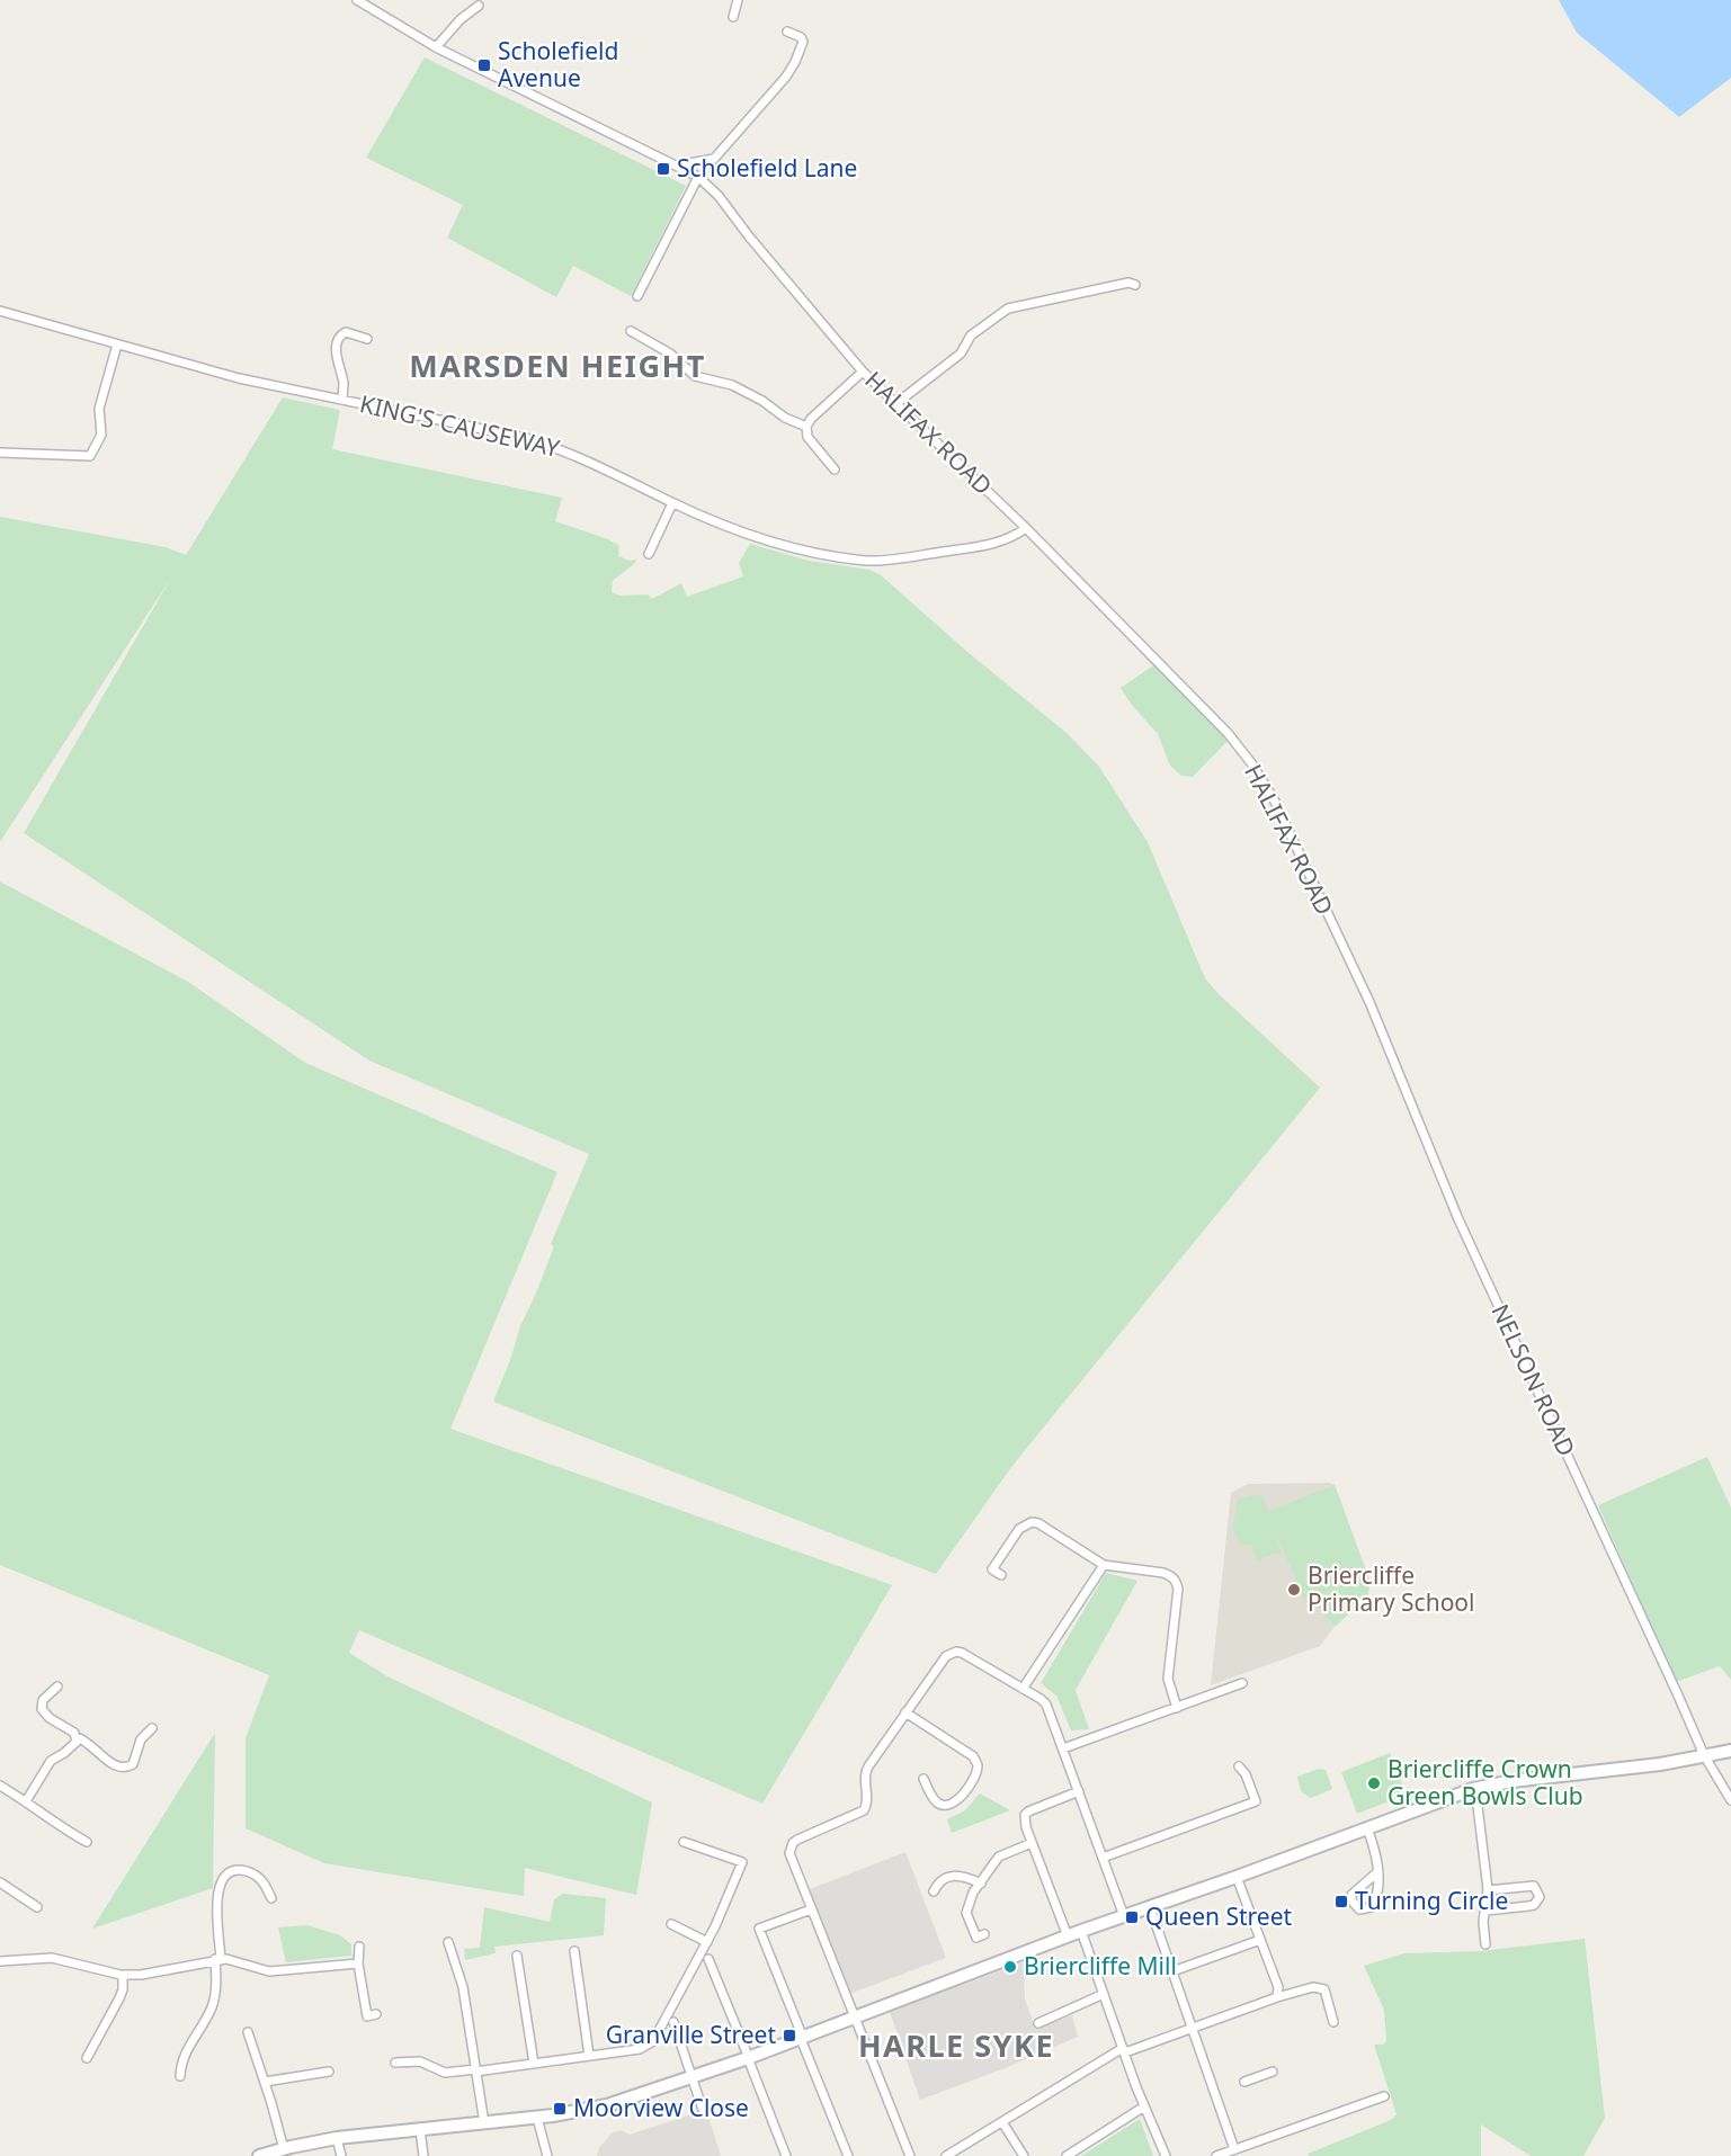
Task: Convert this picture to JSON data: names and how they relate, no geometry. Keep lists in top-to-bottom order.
{
  "streets": {
    "street": ["KING'S CAUSEWAY", "HALIFAX ROAD", "NELSON ROAD"]
  },
  "crossings": [
    ["KING'S CAUSEWAY", "HALIFAX ROAD"],
    ["HALIFAX ROAD", "NELSON ROAD"]
  ],
  "districts": ["MARSDEN HEIGHT", "HARLE SYKE"],
  "places": {
    "transit": [
      "Scholefield Avenue",
      "Scholefield Lane",
      "Turning Circle",
      "Queen Street",
      "Granville Street",
      "Moorview Close"
    ],
    "other": ["Briercliffe Primary School", "Briercliffe Crown Green Bowls Club", "Briercliffe Mill"]
  }
}
